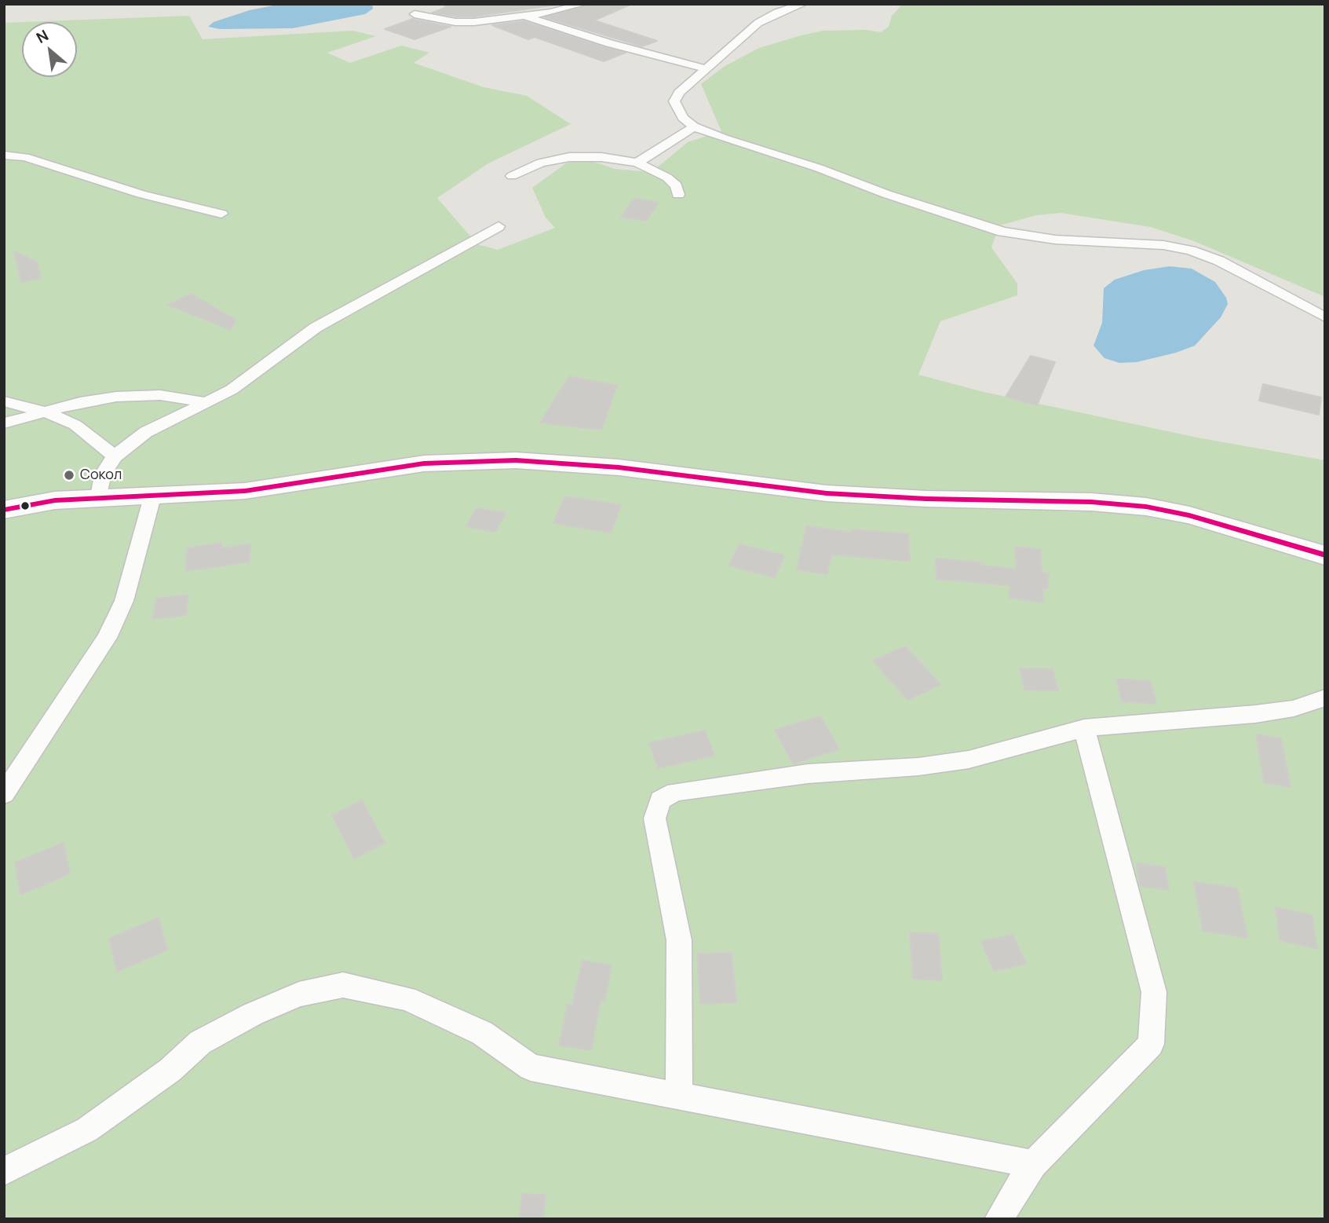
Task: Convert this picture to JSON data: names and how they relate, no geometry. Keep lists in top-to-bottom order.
{
  "places": ["Сокол"],
  "north": "top left"
}
